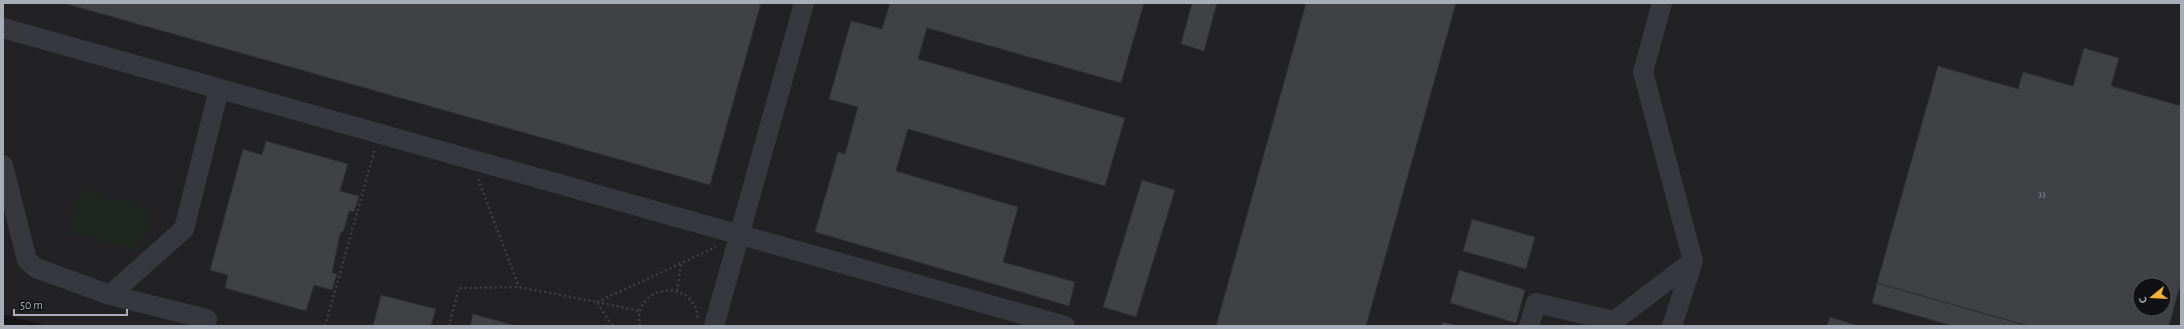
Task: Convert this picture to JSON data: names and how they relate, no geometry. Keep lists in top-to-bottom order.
{
  "house_numbers": ["33"],
  "scale_bar": "50 m",
  "north": "left"
}
